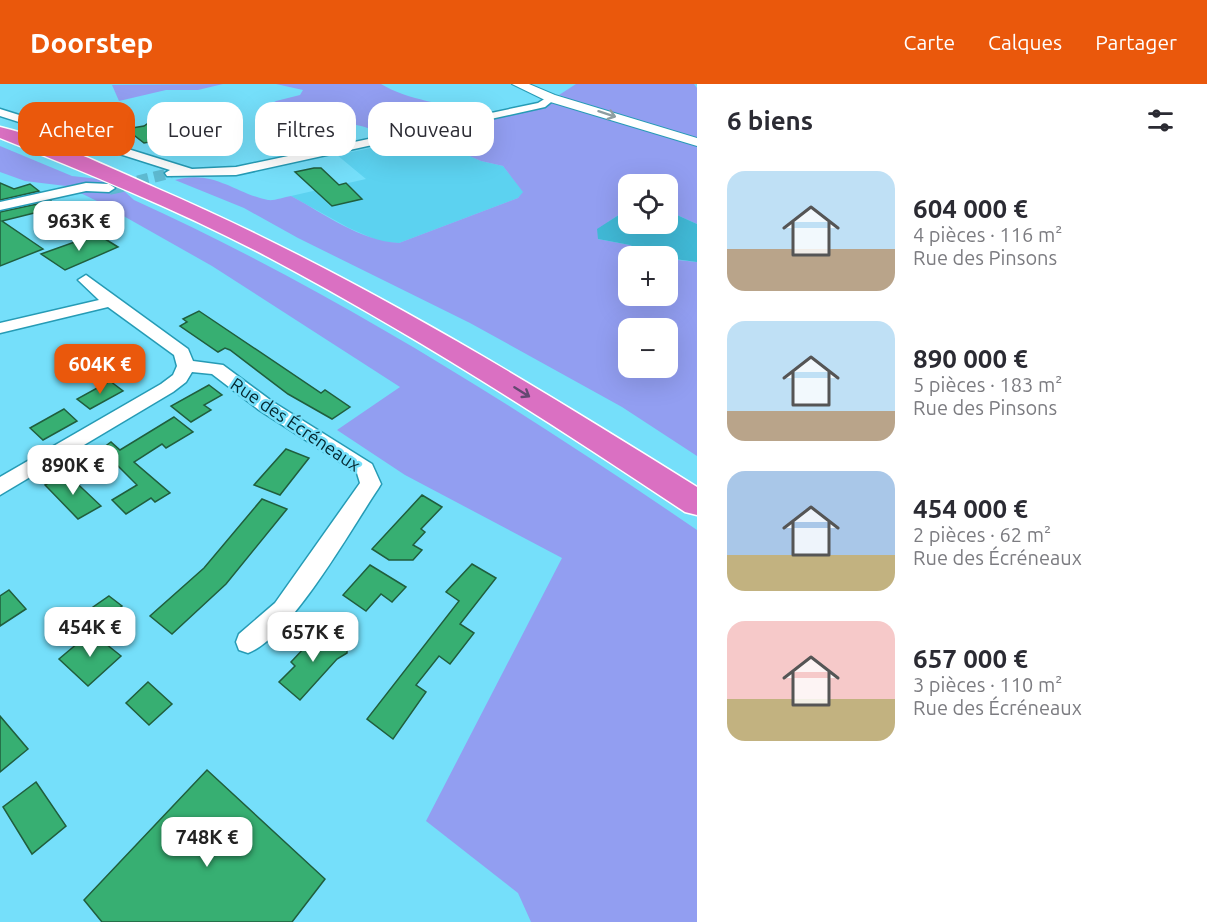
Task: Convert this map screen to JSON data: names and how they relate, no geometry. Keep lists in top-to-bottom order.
{
  "streets": {
    "street": ["Rue des Écréneaux"]
  },
  "page": {
    "header": "Doorstep",
    "nav": ["Carte", "Calques", "Partager"],
    "heading": "6 biens",
    "chip": [
      "Acheter",
      "Louer",
      "Filtres",
      "Nouveau"
    ],
    "list": [
      {
        "name": "604 000 €",
        "note": "4 pièces · 116 m² · Rue des Pinsons"
      },
      {
        "name": "890 000 €",
        "note": "5 pièces · 183 m² · Rue des Pinsons"
      },
      {
        "name": "454 000 €",
        "note": "2 pièces · 62 m² · Rue des Écréneaux"
      },
      {
        "name": "657 000 €",
        "note": "3 pièces · 110 m² · Rue des Écréneaux"
      }
    ],
    "map_buttons": ["+", "−"],
    "price": [
      "963K €",
      "604K €",
      "890K €",
      "454K €",
      "657K €",
      "748K €"
    ]
  }
}
